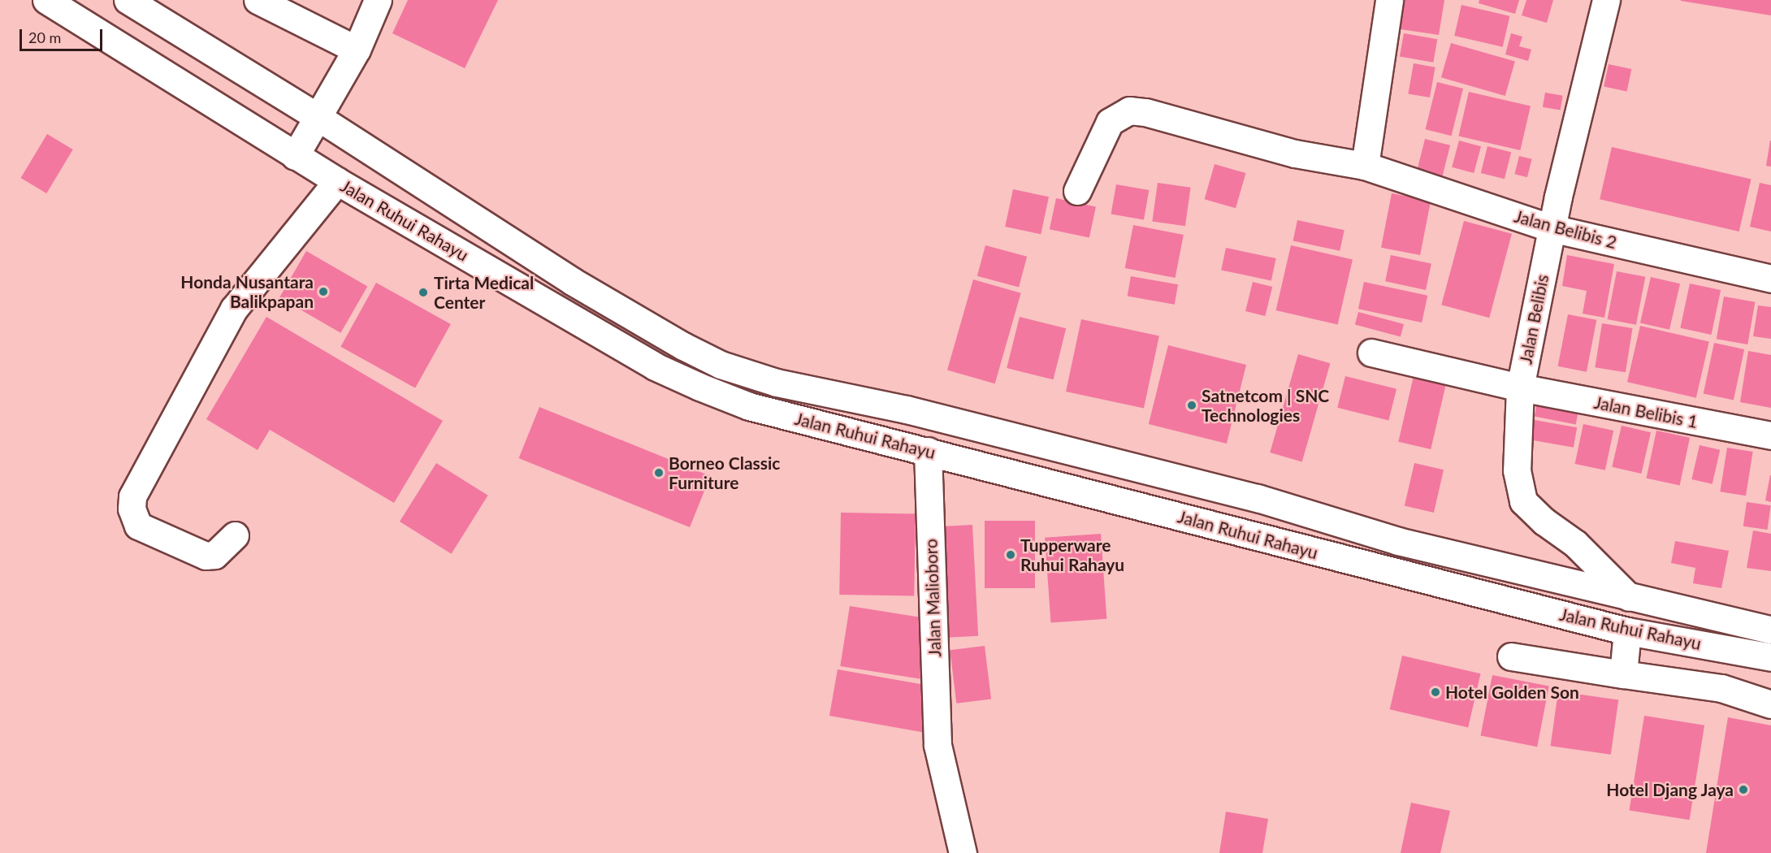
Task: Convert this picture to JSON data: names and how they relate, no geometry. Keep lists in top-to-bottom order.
{
  "streets": {
    "main road": [
      "Jalan Ruhui Rahayu",
      "Jalan Belibis 2",
      "Jalan Belibis",
      "Jalan Belibis 1",
      "Jalan Malioboro"
    ]
  },
  "crossings": [
    ["Jalan Ruhui Rahayu", "Jalan Belibis"],
    ["Jalan Ruhui Rahayu", "Jalan Malioboro"],
    ["Jalan Belibis 2", "Jalan Belibis"],
    ["Jalan Belibis", "Jalan Belibis 1"]
  ],
  "places": [
    "Honda Nusantara Balikpapan",
    "Tirta Medical Center",
    "Satnetcom | SNC Technologies",
    "Borneo Classic Furniture",
    "Tupperware Ruhui Rahayu",
    "Hotel Golden Son",
    "Hotel Djang Jaya"
  ],
  "scale_bar": "20 m"
}
